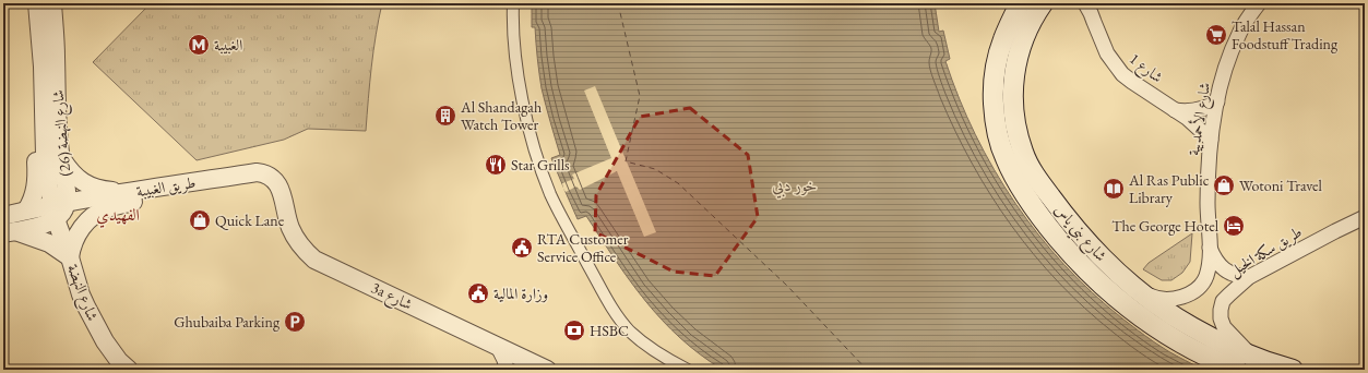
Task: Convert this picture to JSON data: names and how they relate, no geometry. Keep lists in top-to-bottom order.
{
  "streets": {
    "main road": ["شارع بني ياس"],
    "street": [
      "شارع 1",
      "شارع الأحمديية",
      "شارع النهضة (26)",
      "طريق الغبيبة",
      "طريق سكة الخيل",
      "شارع النهضة",
      "3a شارع"
    ]
  },
  "crossings": [
    ["شارع 1", "شارع الأحمديية"],
    ["شارع الأحمديية", "شارع بني ياس"],
    ["شارع النهضة (26)", "طريق الغبيبة"],
    ["شارع النهضة (26)", "شارع النهضة"],
    ["طريق الغبيبة", "3a شارع"],
    ["شارع بني ياس", "طريق سكة الخيل"]
  ],
  "districts": ["الفهيدي"],
  "water": ["خور دبي"],
  "places": {
    "supermarket": ["Talal Hassan Foodstuff Trading"],
    "metro station": ["الغبيبة"],
    "building": ["Al Shandagah Watch Tower"],
    "restaurant": ["Star Grills"],
    "shop": ["Wotoni Travel", "Quick Lane"],
    "library": ["Al Ras Public Library"],
    "hotel": ["The George Hotel"],
    "public building": ["RTA Customer Service Office", "وزارة المالية"],
    "parking": ["Ghubaiba Parking"],
    "bank": ["HSBC"]
  }
}
